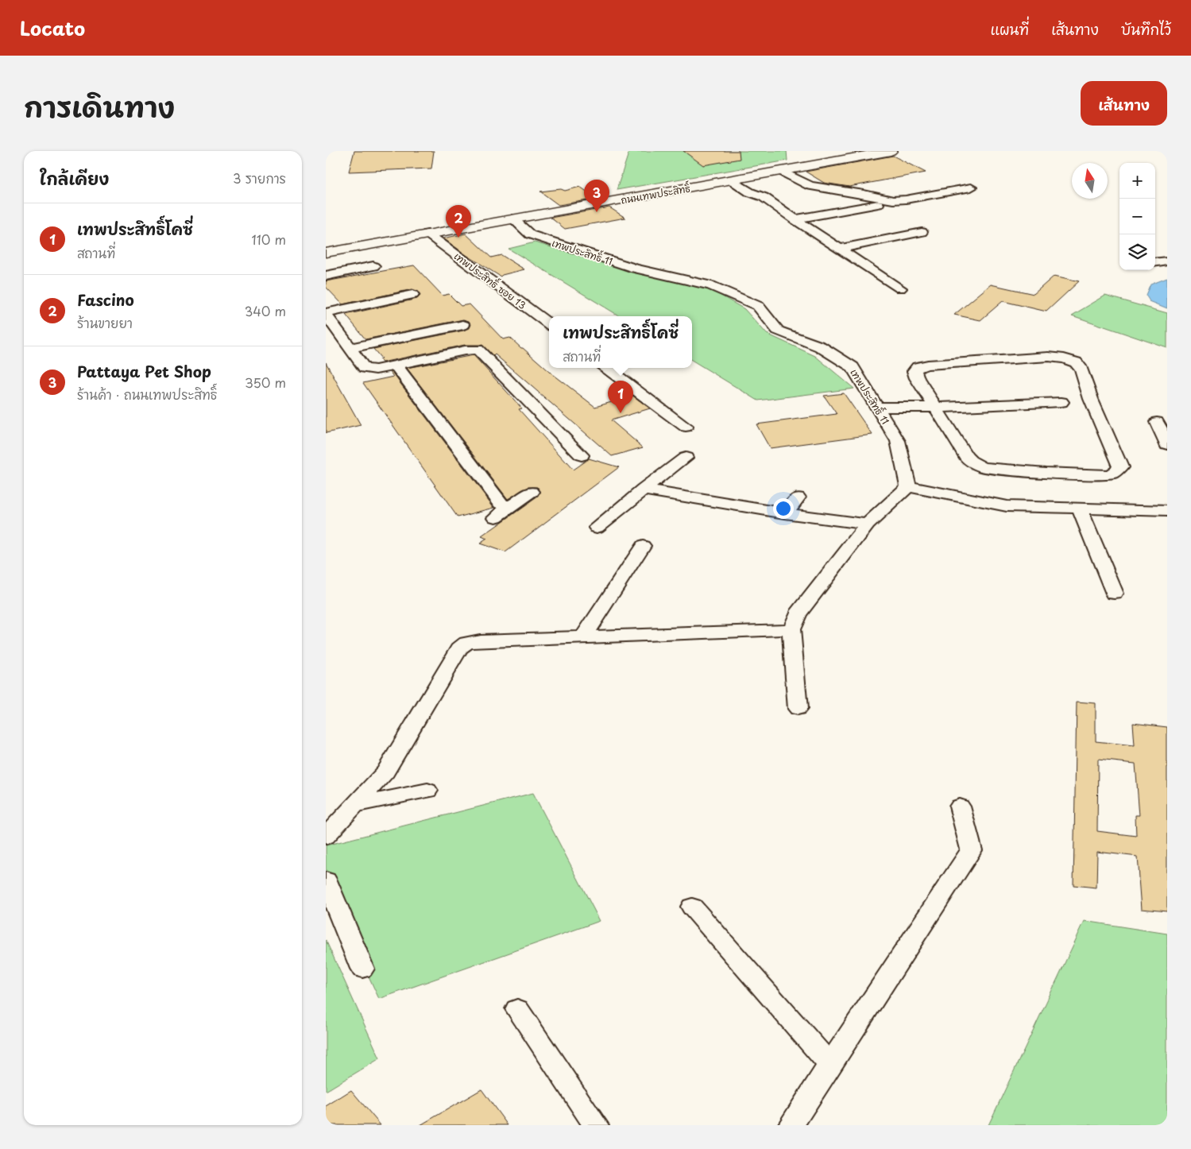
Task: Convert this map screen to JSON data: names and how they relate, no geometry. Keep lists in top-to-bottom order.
{
  "streets": {
    "main road": ["ถนนเทพประสิทธิ์"],
    "street": ["เทพประสิทธิ์ 11", "เทพประสิทธิ์ ซอย 13"]
  },
  "crossings": [
    ["ถนนเทพประสิทธิ์", "เทพประสิทธิ์ 11"],
    ["ถนนเทพประสิทธิ์", "เทพประสิทธิ์ ซอย 13"]
  ],
  "north": "top",
  "page": {
    "header": "Locato",
    "nav": ["แผนที่", "เส้นทาง", "บันทึกไว้"],
    "title": "การเดินทาง",
    "buttons": "เส้นทาง",
    "heading": ["ใกล้เคียง", "3 รายการ"],
    "map_buttons": ["+", "−"],
    "pins": ["3", "2", "1"],
    "list": [
      {
        "mark": "1",
        "name": "เทพประสิทธิ์โคซี่",
        "note": "สถานที่",
        "value": "110 m"
      },
      {
        "mark": "2",
        "name": "Fascino",
        "note": "ร้านขายยา",
        "value": "340 m"
      },
      {
        "mark": "3",
        "name": "Pattaya Pet Shop",
        "note": "ร้านค้า · ถนนเทพประสิทธิ์",
        "value": "350 m"
      }
    ],
    "popup": ["เทพประสิทธิ์โคซี่", "สถานที่"]
  }
}
